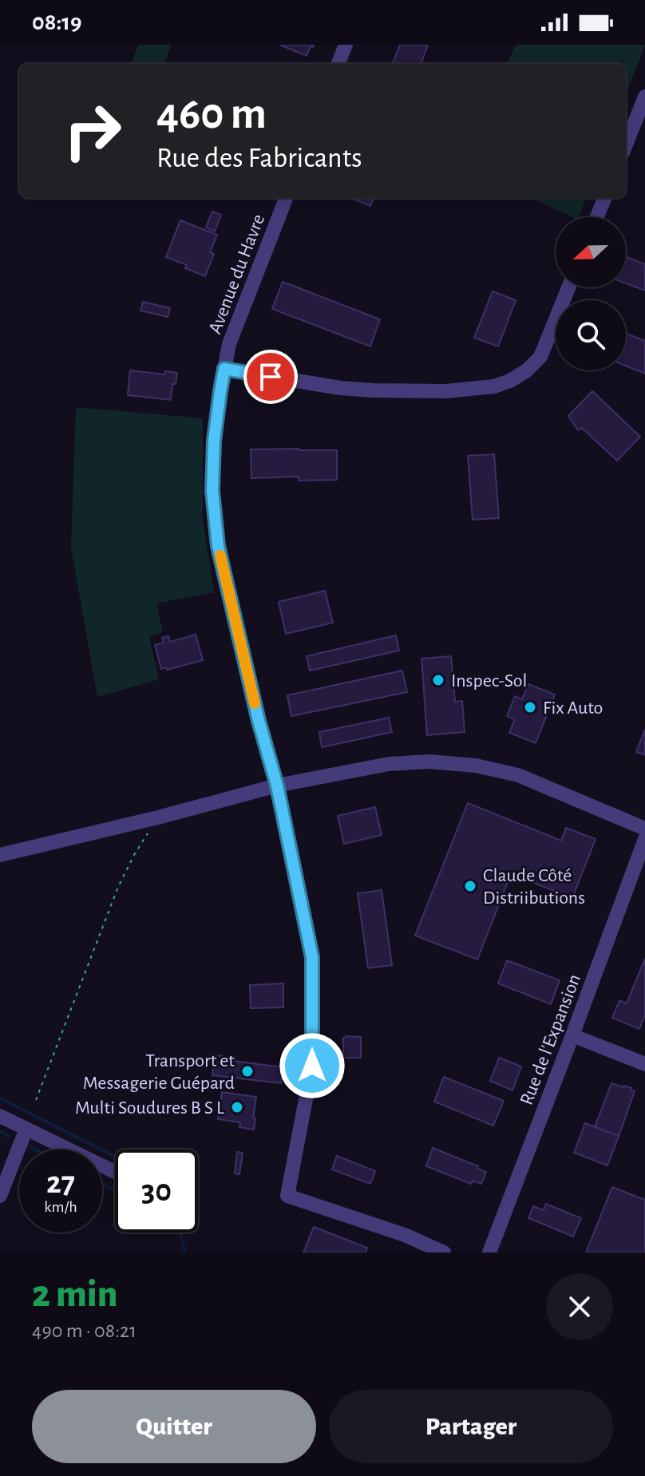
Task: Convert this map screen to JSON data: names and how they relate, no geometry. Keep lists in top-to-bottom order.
{
  "streets": {
    "street": ["Avenue du Havre", "Rue de l'Expansion"]
  },
  "places": [
    "Inspec-Sol",
    "Fix Auto",
    "Claude Côté Distriibutions",
    "Transport et Messagerie Guépard",
    "Multi Soudures B S L"
  ],
  "north": "left",
  "page": {
    "status": "08:19",
    "turn": ["460 m", "Rue des Fabricants"],
    "speed": "27 km/h",
    "limit": "30",
    "heading": ["2 min", "490 m · 08:21"],
    "buttons": ["Quitter", "Partager"]
  }
}
